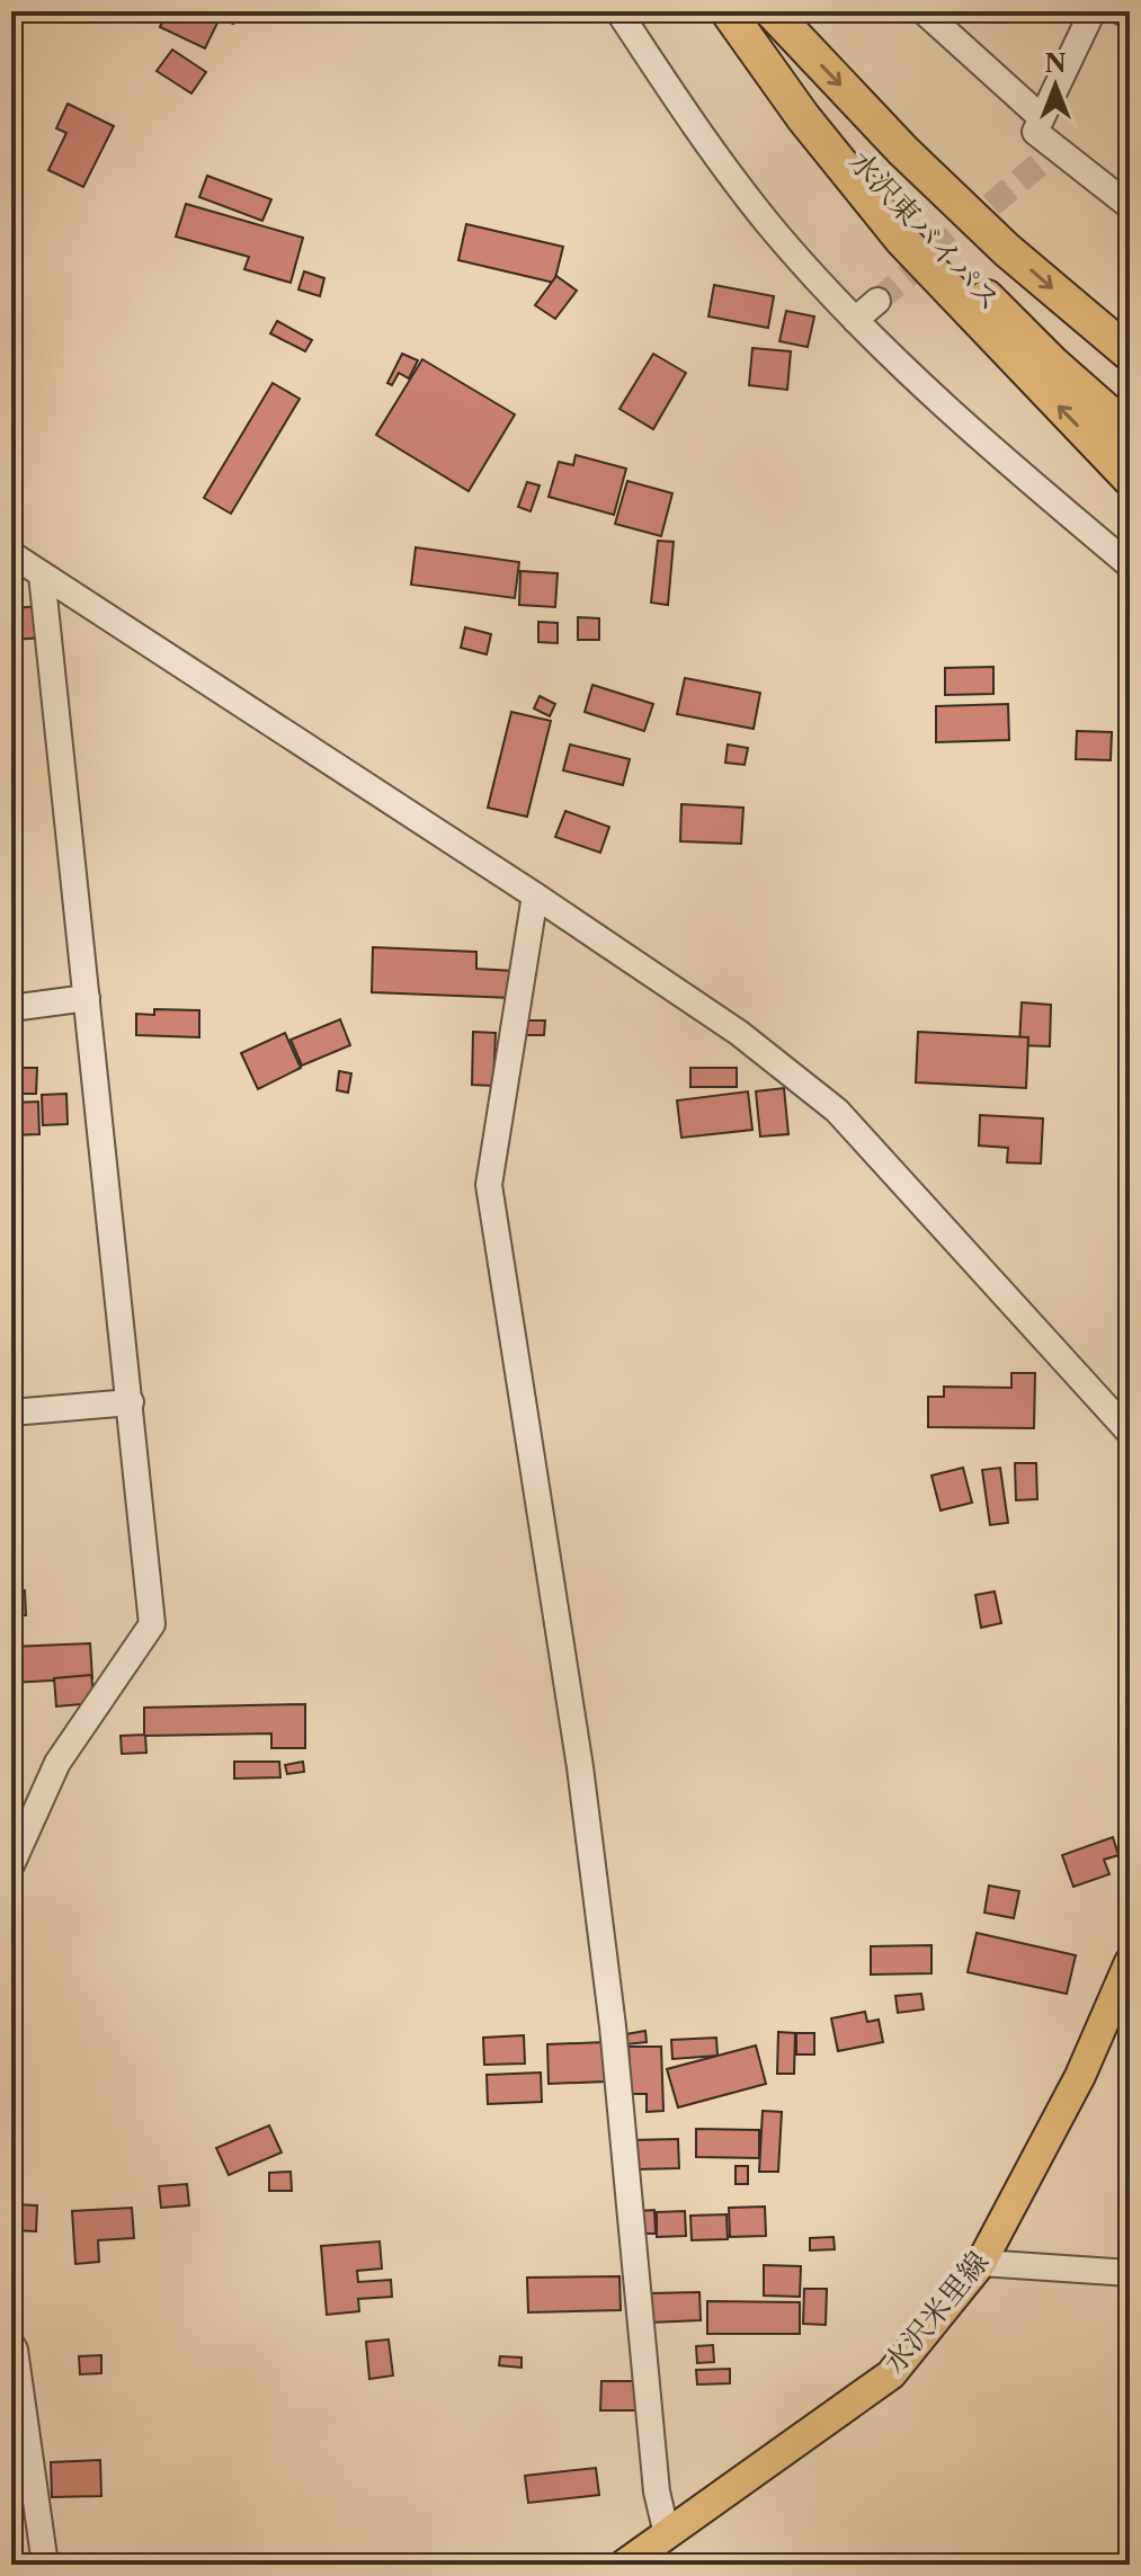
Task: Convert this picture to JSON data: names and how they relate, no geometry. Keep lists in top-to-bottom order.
{
  "streets": {
    "highway": ["水沢東バイパス"],
    "main road": ["水沢米里線"]
  },
  "north": "top"
}
